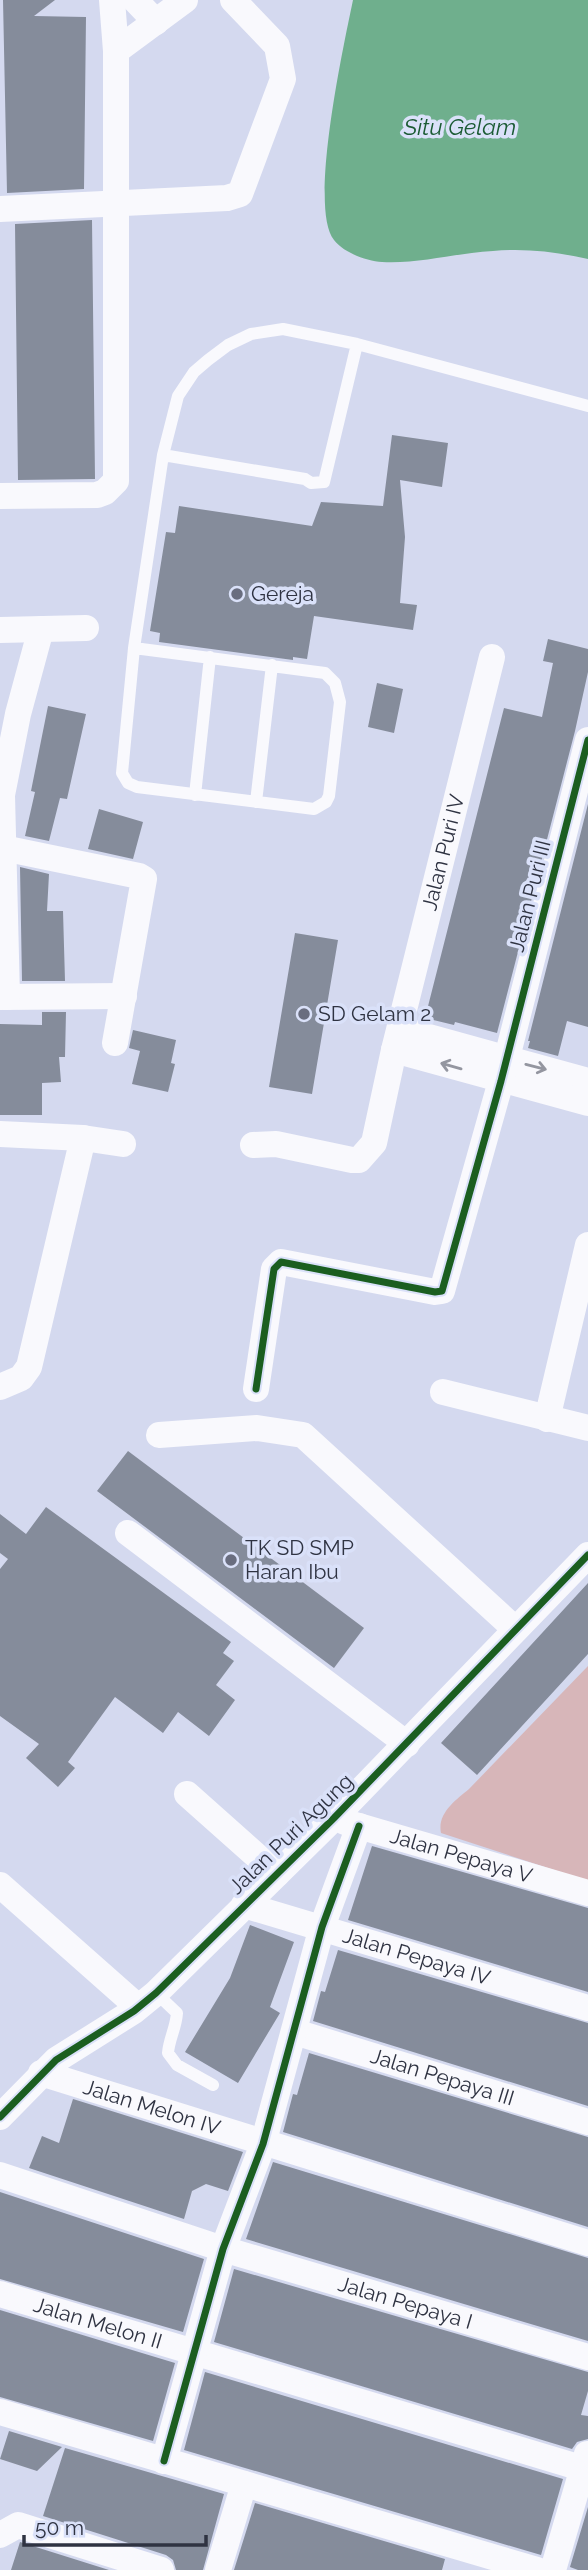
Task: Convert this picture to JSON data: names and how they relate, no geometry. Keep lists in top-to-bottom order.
{
  "streets": {
    "street": [
      "Jalan Puri IV",
      "Jalan Puri III",
      "Jalan Puri Agung",
      "Jalan Pepaya V",
      "Jalan Pepaya IV",
      "Jalan Pepaya III",
      "Jalan Melon IV",
      "Jalan Pepaya I",
      "Jalan Melon II"
    ]
  },
  "crossings": [
    ["Jalan Puri Agung", "Jalan Pepaya V"],
    ["Jalan Puri Agung", "Jalan Pepaya IV"],
    ["Jalan Puri Agung", "Jalan Melon IV"]
  ],
  "water": ["Situ Gelam"],
  "places": ["Gereja", "SD Gelam 2", "TK SD SMP Haran Ibu"],
  "scale_bar": "50 m"
}
